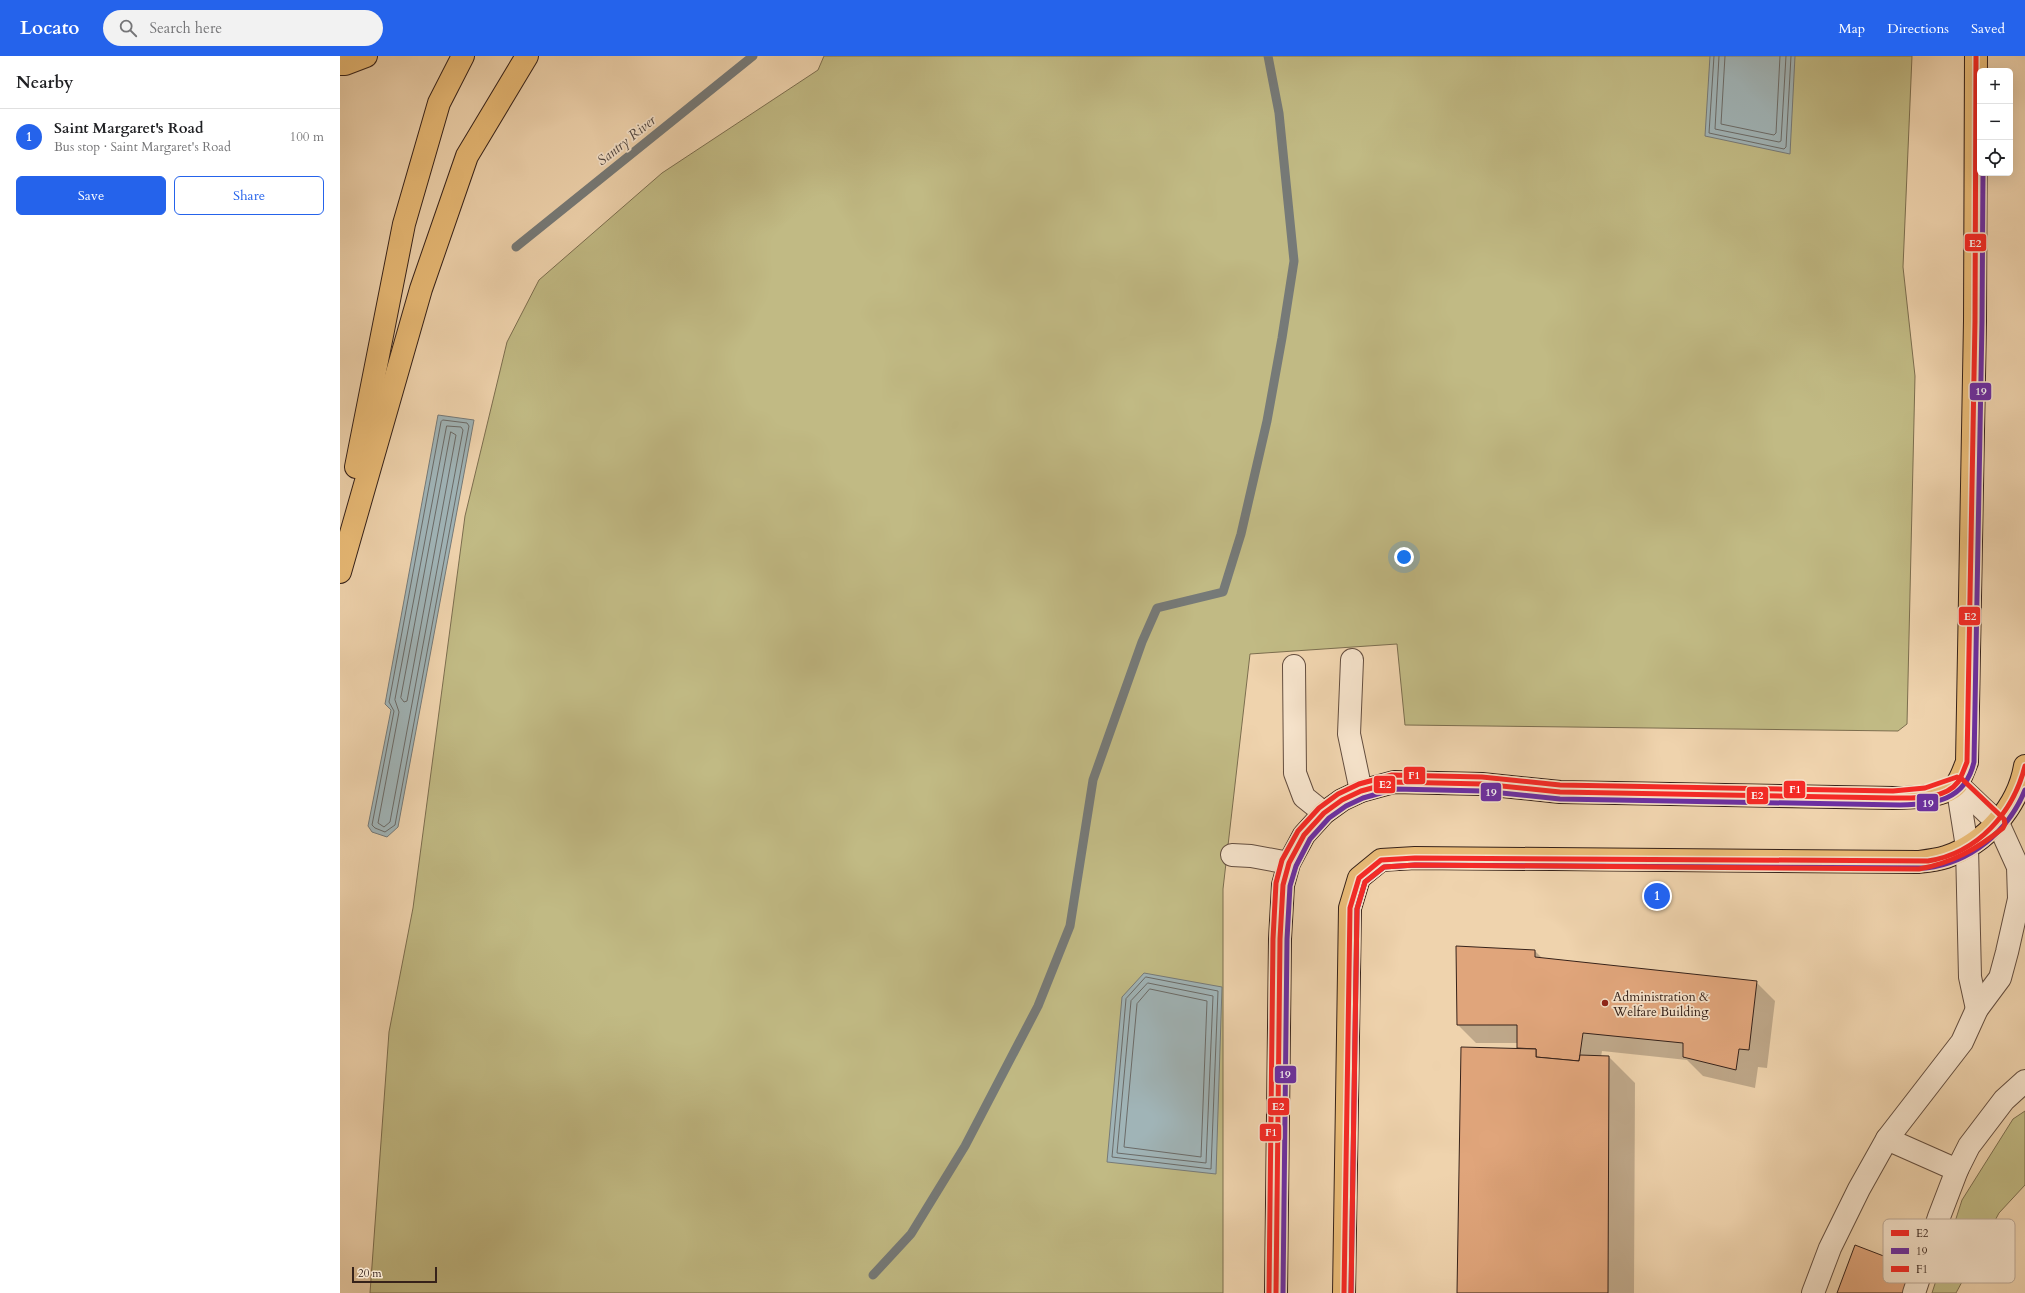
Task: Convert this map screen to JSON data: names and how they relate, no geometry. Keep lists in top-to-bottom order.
{
  "water": ["Santry River"],
  "places": ["Administration & Welfare Building"],
  "lines": ["transit line E2", "transit line 19", "transit line F1"],
  "legend": ["E2", "19", "F1"],
  "scale_bar": "20 m",
  "page": {
    "header": "Locato",
    "search": "Search here",
    "nav": ["Map", "Directions", "Saved"],
    "heading": "Nearby",
    "map_buttons": ["+", "−"],
    "list": [
      {
        "mark": "1",
        "name": "Saint Margaret's Road",
        "note": "Bus stop · Saint Margaret's Road",
        "value": "100 m"
      }
    ],
    "buttons": ["Save", "Share"],
    "pins": "1",
    "scale": "20 m"
  }
}
